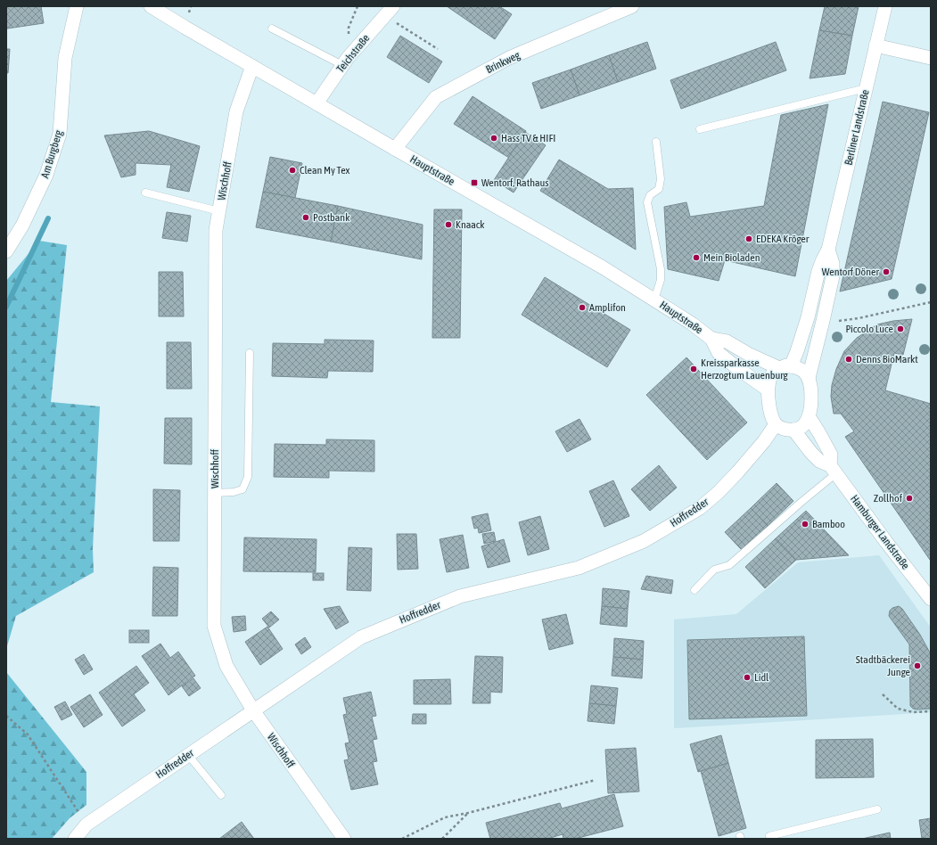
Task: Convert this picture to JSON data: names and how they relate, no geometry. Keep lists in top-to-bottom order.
{
  "streets": {
    "street": [
      "Teichstraße",
      "Brinkweg",
      "Berliner Landstraße",
      "Am Burgberg",
      "Hauptstraße",
      "Wischhoff",
      "Hoffredder",
      "Hamburger Landstraße"
    ]
  },
  "crossings": [
    ["Teichstraße", "Hauptstraße"],
    ["Brinkweg", "Hauptstraße"],
    ["Berliner Landstraße", "Hauptstraße"],
    ["Berliner Landstraße", "Hoffredder"],
    ["Berliner Landstraße", "Hamburger Landstraße"],
    ["Hauptstraße", "Wischhoff"],
    ["Hauptstraße", "Hoffredder"],
    ["Hauptstraße", "Hamburger Landstraße"],
    ["Wischhoff", "Hoffredder"],
    ["Hoffredder", "Hamburger Landstraße"]
  ],
  "places": {
    "other": [
      "Hass TV & HIFI",
      "Clean My Tex",
      "Postbank",
      "Knaack",
      "EDEKA Kröger",
      "Mein Bioladen",
      "Wentorf Döner",
      "Amplifon",
      "Piccolo Luce",
      "Denns BioMarkt",
      "Kreissparkasse Herzogtum Lauenburg",
      "Zollhof",
      "Bamboo",
      "Stadtbäckerei Junge",
      "Lidl"
    ],
    "transit": ["Wentorf, Rathaus"]
  }
}
